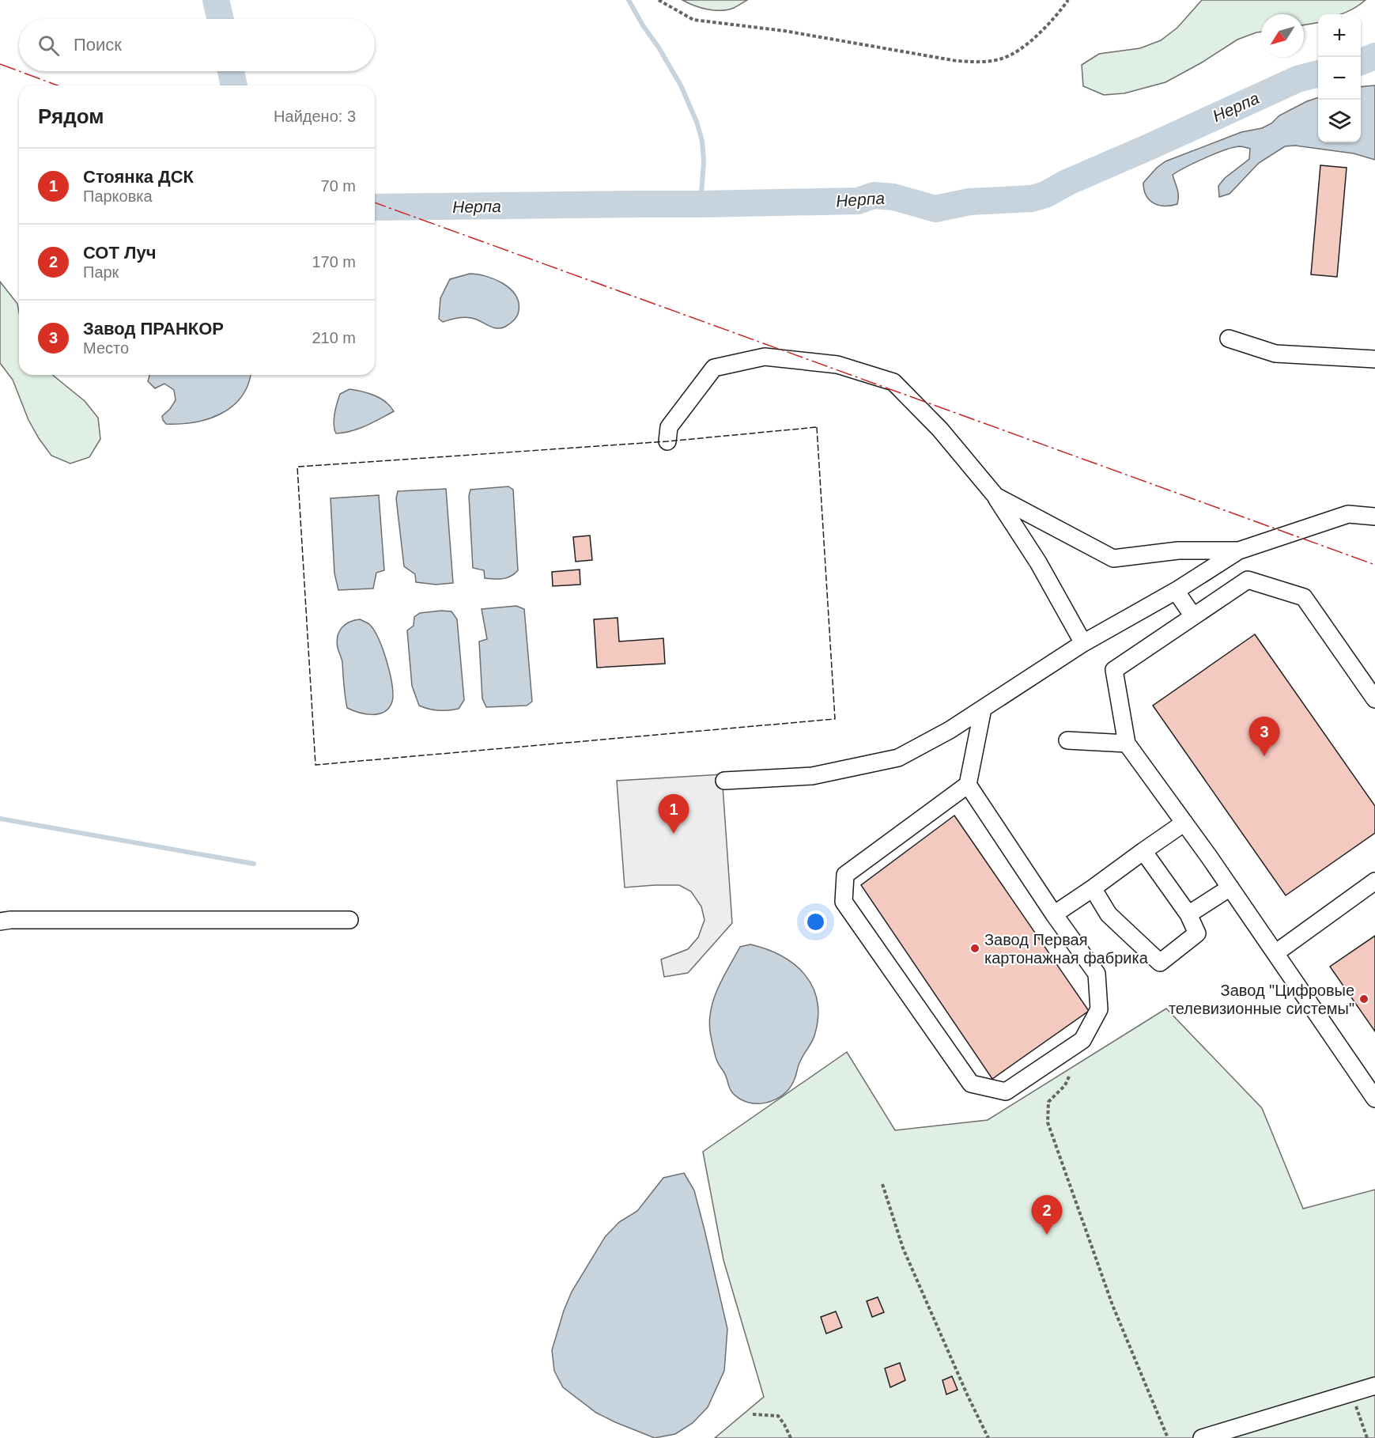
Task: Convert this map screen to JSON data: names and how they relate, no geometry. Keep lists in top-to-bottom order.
{
  "water": ["Нерпа"],
  "places": ["Завод Первая картонажная фабрика", "Завод \"Цифровые телевизионные системы\""],
  "north": "bottom left",
  "page": {
    "map_buttons": ["+", "−"],
    "search": "Поиск",
    "heading": ["Рядом", "Найдено: 3"],
    "list": [
      {
        "mark": "1",
        "name": "Стоянка ДСК",
        "note": "Парковка",
        "value": "70 m"
      },
      {
        "mark": "2",
        "name": "СОТ Луч",
        "note": "Парк",
        "value": "170 m"
      },
      {
        "mark": "3",
        "name": "Завод ПРАНКОР",
        "note": "Место",
        "value": "210 m"
      }
    ],
    "pins": ["3", "1", "2"]
  }
}
